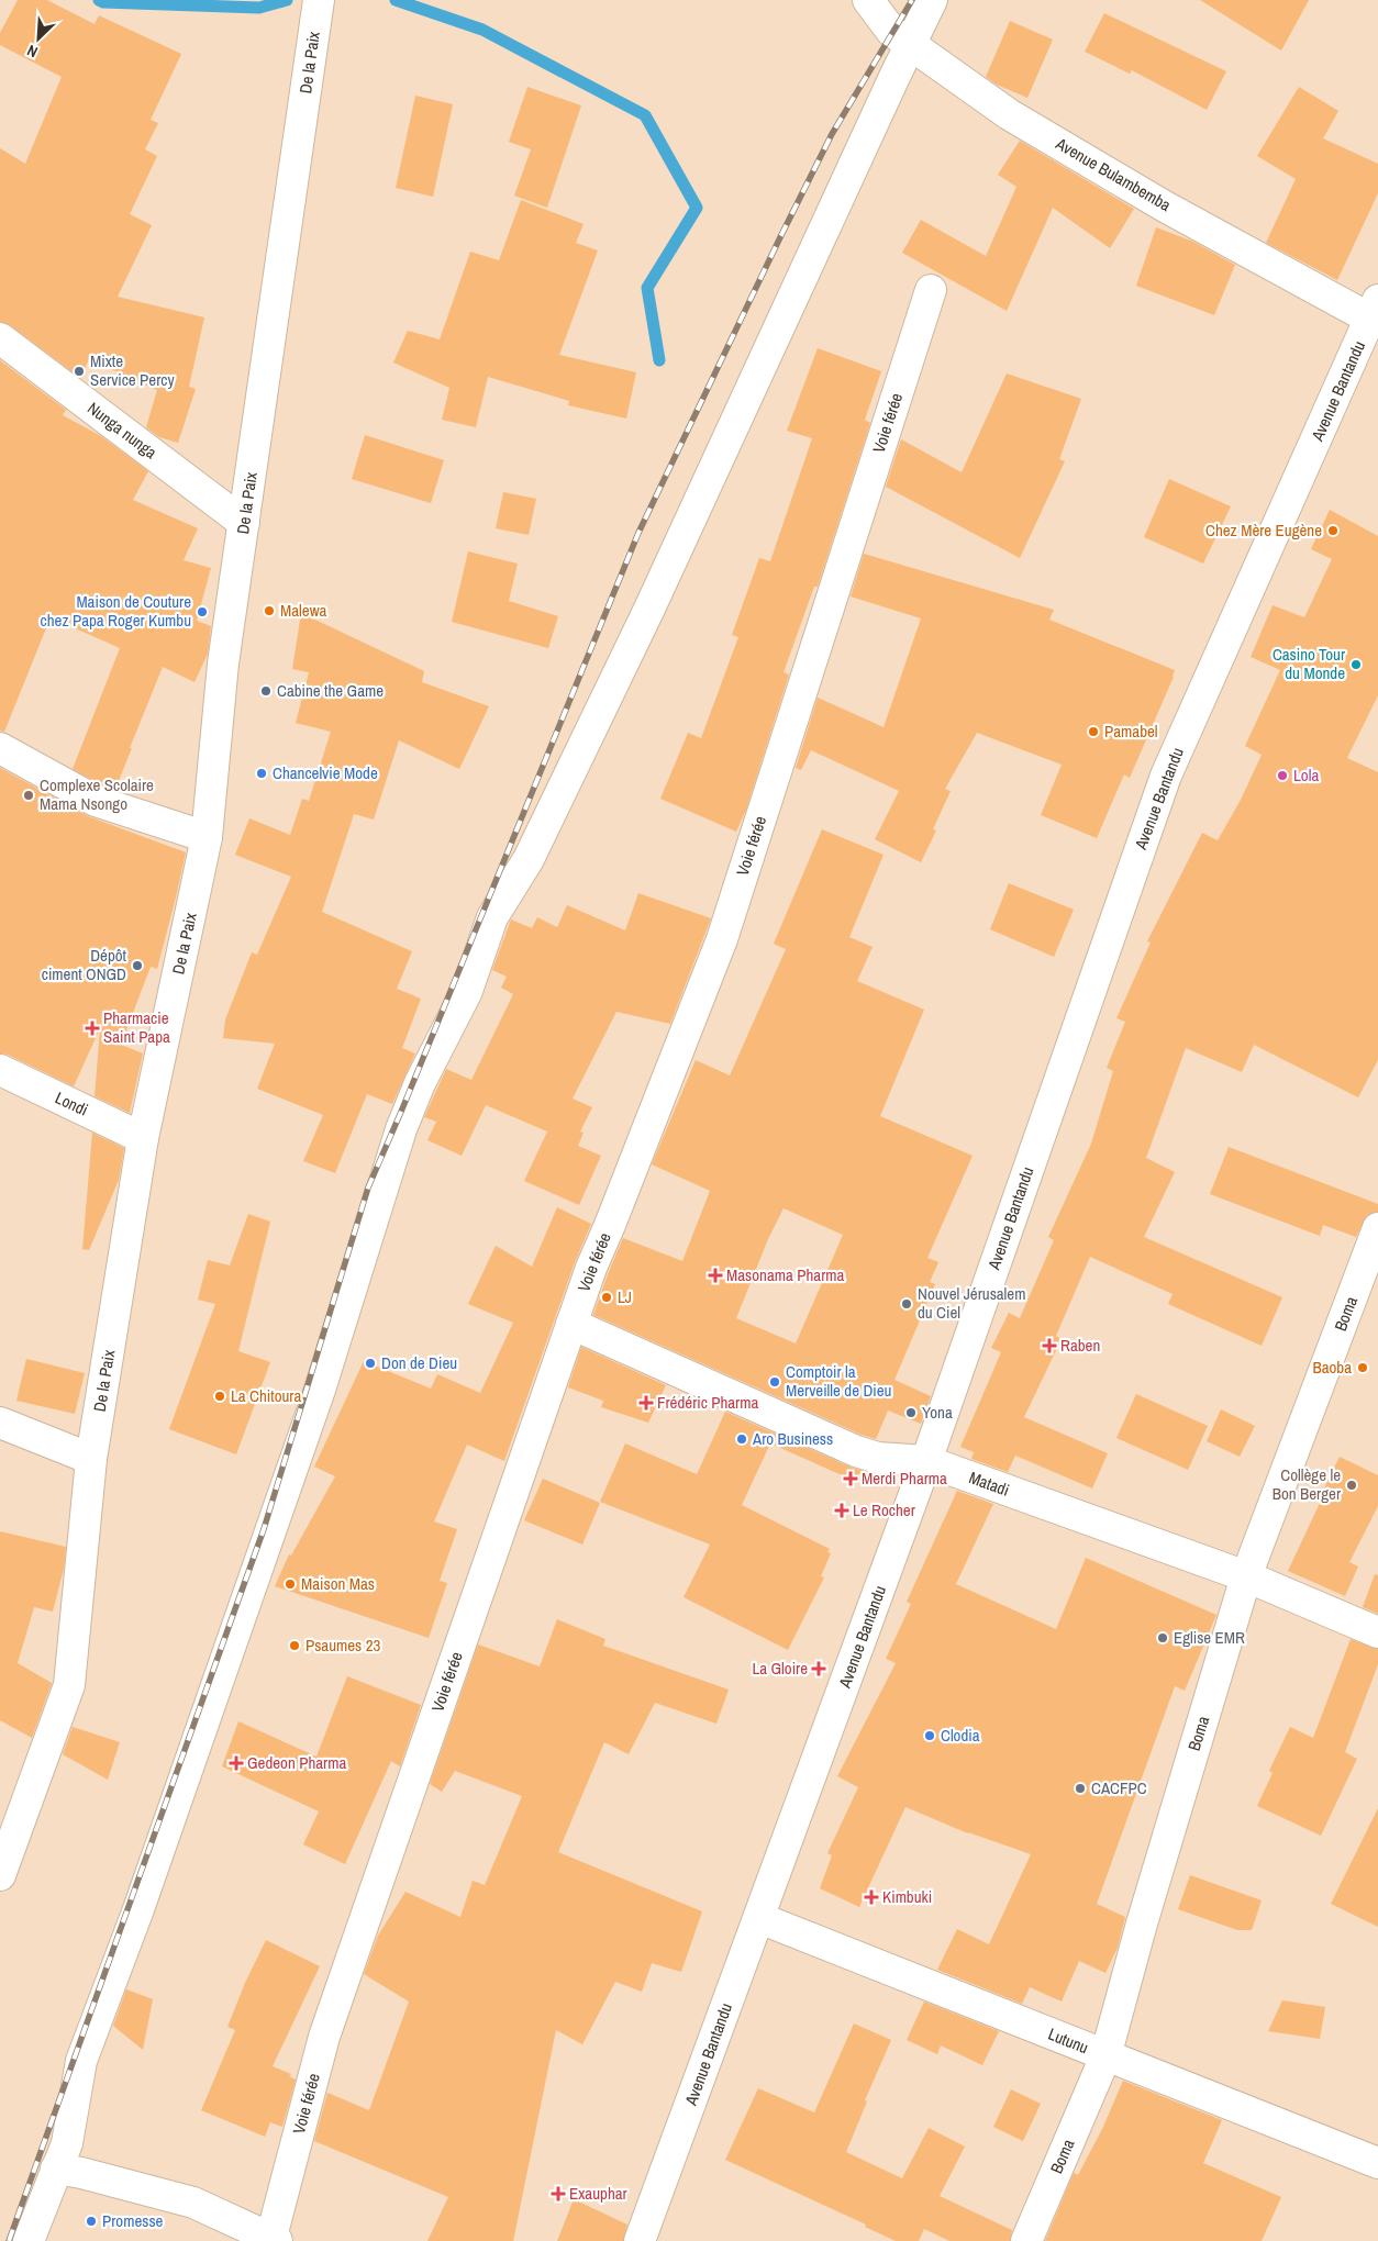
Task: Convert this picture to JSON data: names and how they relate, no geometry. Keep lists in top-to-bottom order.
{
  "streets": {
    "street": [
      "De la Paix",
      "Avenue Bulambemba",
      "Avenue Bantandu",
      "Voie férée",
      "Nunga nunga",
      "Londi",
      "Boma",
      "Matadi",
      "Lutunu"
    ]
  },
  "crossings": [
    ["De la Paix", "Nunga nunga"],
    ["De la Paix", "Londi"],
    ["Avenue Bulambemba", "Avenue Bantandu"],
    ["Avenue Bantandu", "Matadi"],
    ["Avenue Bantandu", "Lutunu"],
    ["Voie férée", "Matadi"],
    ["Boma", "Matadi"],
    ["Boma", "Lutunu"]
  ],
  "places": {
    "other": [
      "Mixte Service Percy",
      "Chez Mère Eugène",
      "Malewa",
      "Maison de Couture chez Papa Roger Kumbu",
      "Casino Tour du Monde",
      "Cabine the Game",
      "Pamabel",
      "Chancelvie Mode",
      "Lola",
      "Complexe Scolaire Mama Nsongo",
      "Dépôt ciment ONGD",
      "LJ",
      "Nouvel Jérusalem du Ciel",
      "Don de Dieu",
      "Baoba",
      "Comptoir la Merveille de Dieu",
      "La Chitoura",
      "Yona",
      "Aro Business",
      "Collège le Bon Berger",
      "Maison Mas",
      "Eglise EMR",
      "Psaumes 23",
      "Clodia",
      "CACFPC",
      "Promesse"
    ],
    "health": [
      "Pharmacie Saint Papa",
      "Masonama Pharma",
      "Raben",
      "Frédéric Pharma",
      "Merdi Pharma",
      "Le Rocher",
      "La Gloire",
      "Gedeon Pharma",
      "Kimbuki",
      "Exauphar"
    ]
  },
  "north": "bottom left"
}
